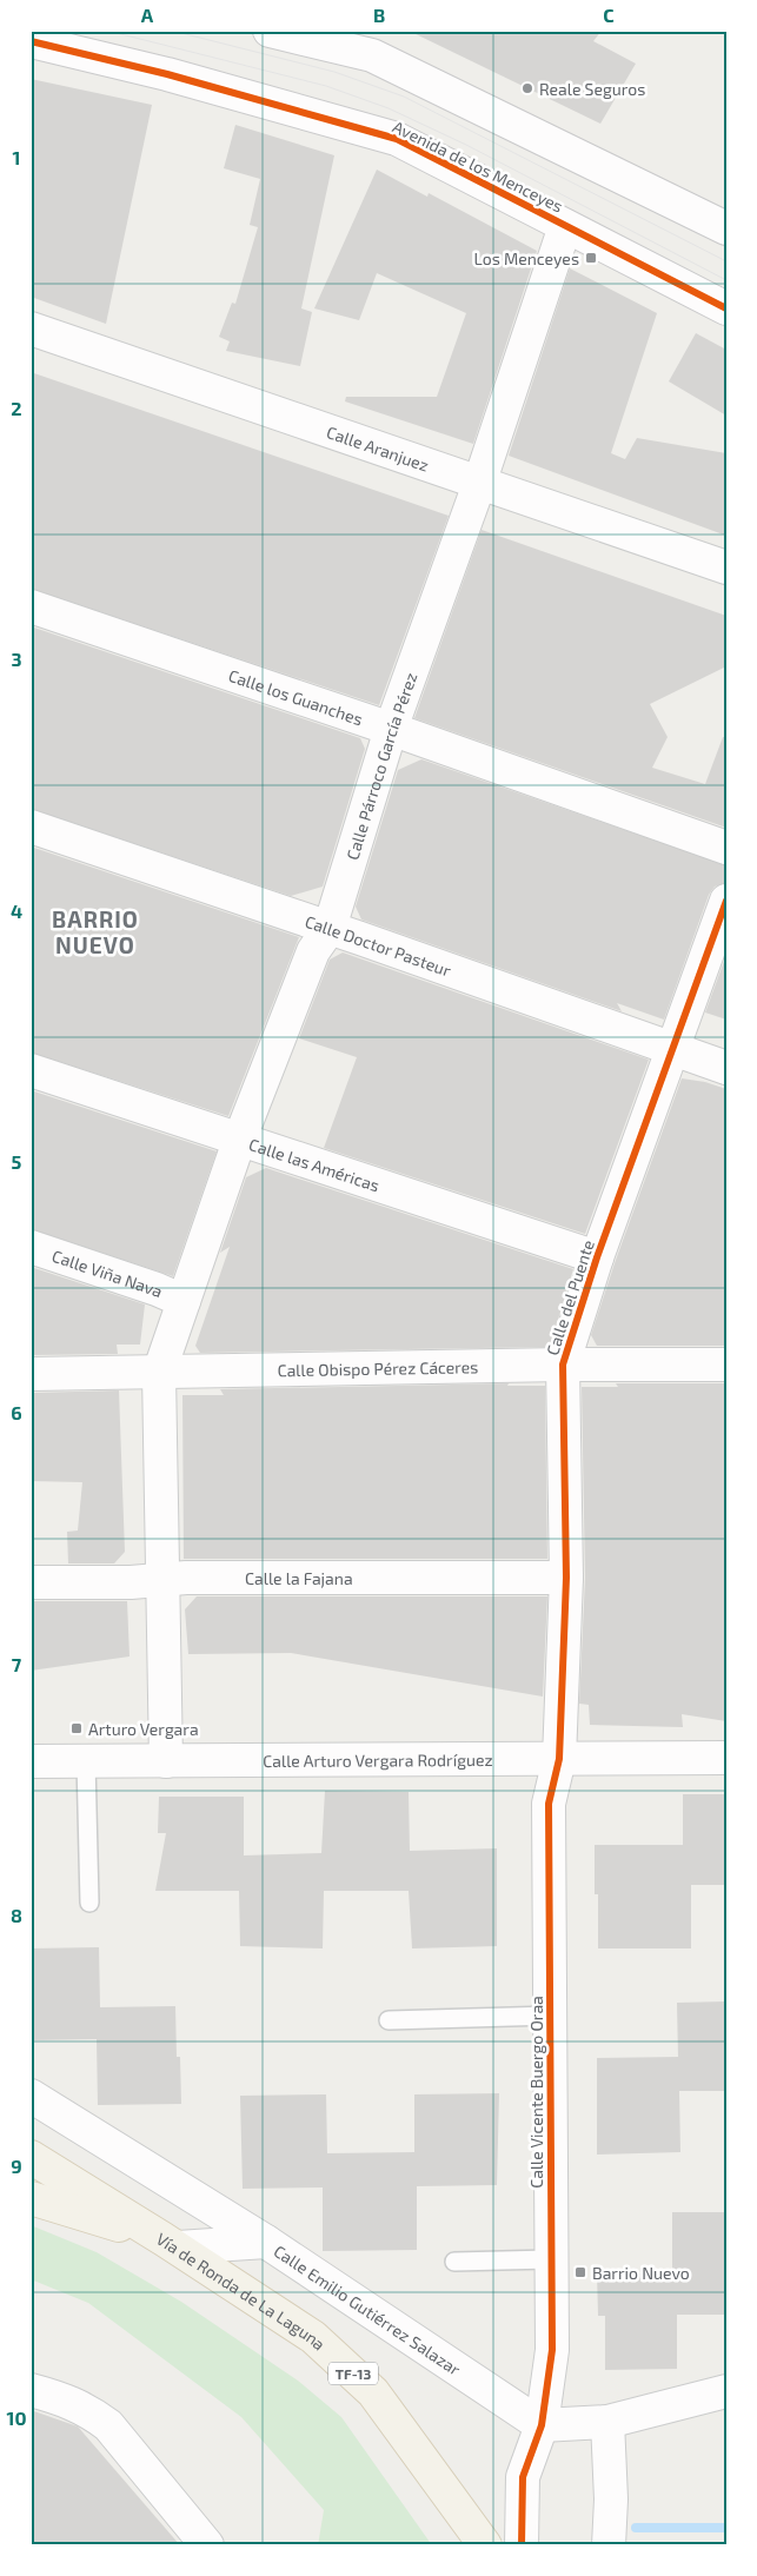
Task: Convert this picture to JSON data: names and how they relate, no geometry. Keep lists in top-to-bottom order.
{
  "streets": {
    "main road": ["Vía de Ronda de La Laguna", "TF-13"],
    "street": [
      "Avenida de los Menceyes",
      "Calle Aranjuez",
      "Calle los Guanches",
      "Calle Párroco García Pérez",
      "Calle Doctor Pasteur",
      "Calle las Américas",
      "Calle Viña Nava",
      "Calle del Puente",
      "Calle Obispo Pérez Cáceres",
      "Calle la Fajana",
      "Calle Arturo Vergara Rodríguez",
      "Calle Vicente Buergo Oraa",
      "Calle Emilio Gutiérrez Salazar"
    ]
  },
  "crossings": [
    ["Avenida de los Menceyes", "Calle Párroco García Pérez"],
    ["Calle Aranjuez", "Calle Párroco García Pérez"],
    ["Calle los Guanches", "Calle Párroco García Pérez"],
    ["Calle Párroco García Pérez", "Calle Doctor Pasteur"],
    ["Calle Párroco García Pérez", "Calle las Américas"],
    ["Calle Párroco García Pérez", "Calle Viña Nava"],
    ["Calle Párroco García Pérez", "Calle Obispo Pérez Cáceres"],
    ["Calle Doctor Pasteur", "Calle del Puente"],
    ["Calle las Américas", "Calle del Puente"],
    ["Calle del Puente", "Calle Obispo Pérez Cáceres"],
    ["Calle del Puente", "Calle la Fajana"],
    ["Calle del Puente", "Calle Arturo Vergara Rodríguez"],
    ["Calle del Puente", "Calle Vicente Buergo Oraa"],
    ["Calle Arturo Vergara Rodríguez", "Calle Vicente Buergo Oraa"],
    ["Calle Vicente Buergo Oraa", "Calle Emilio Gutiérrez Salazar"]
  ],
  "districts": ["BARRIO NUEVO"],
  "places": {
    "other": ["Reale Seguros"],
    "transit": ["Los Menceyes", "Arturo Vergara", "Barrio Nuevo"]
  },
  "grid": {
    "columns": ["A", "B", "C"],
    "rows": [
      "1",
      "2",
      "3",
      "4",
      "5",
      "6",
      "7",
      "8",
      "9",
      "10"
    ]
  }
}
